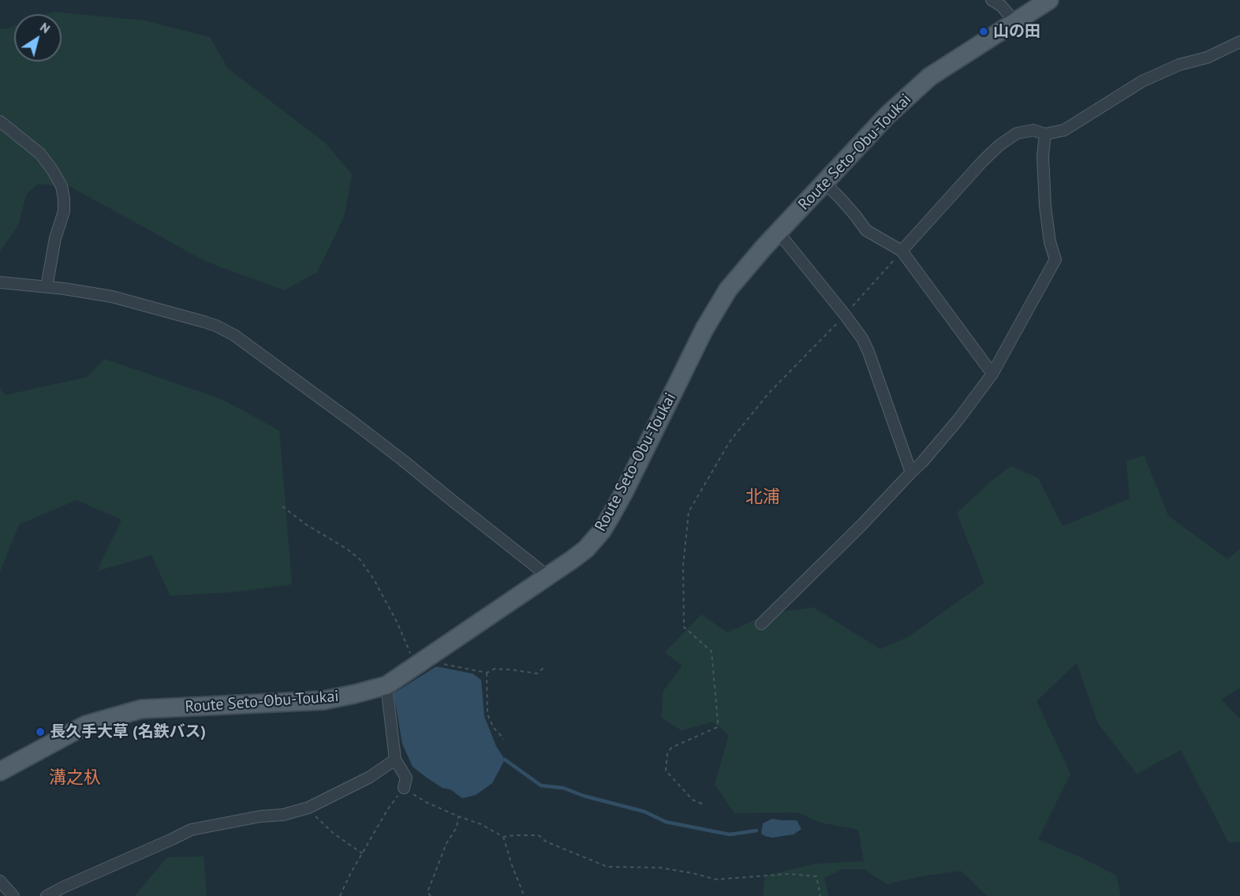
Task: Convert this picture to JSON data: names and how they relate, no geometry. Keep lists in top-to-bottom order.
{
  "streets": {
    "main road": ["Route Seto-Obu-Toukai"]
  },
  "districts": ["北浦", "溝之杁"],
  "places": ["山の田", "長久手大草 (名鉄バス)"],
  "north": "top right"
}
